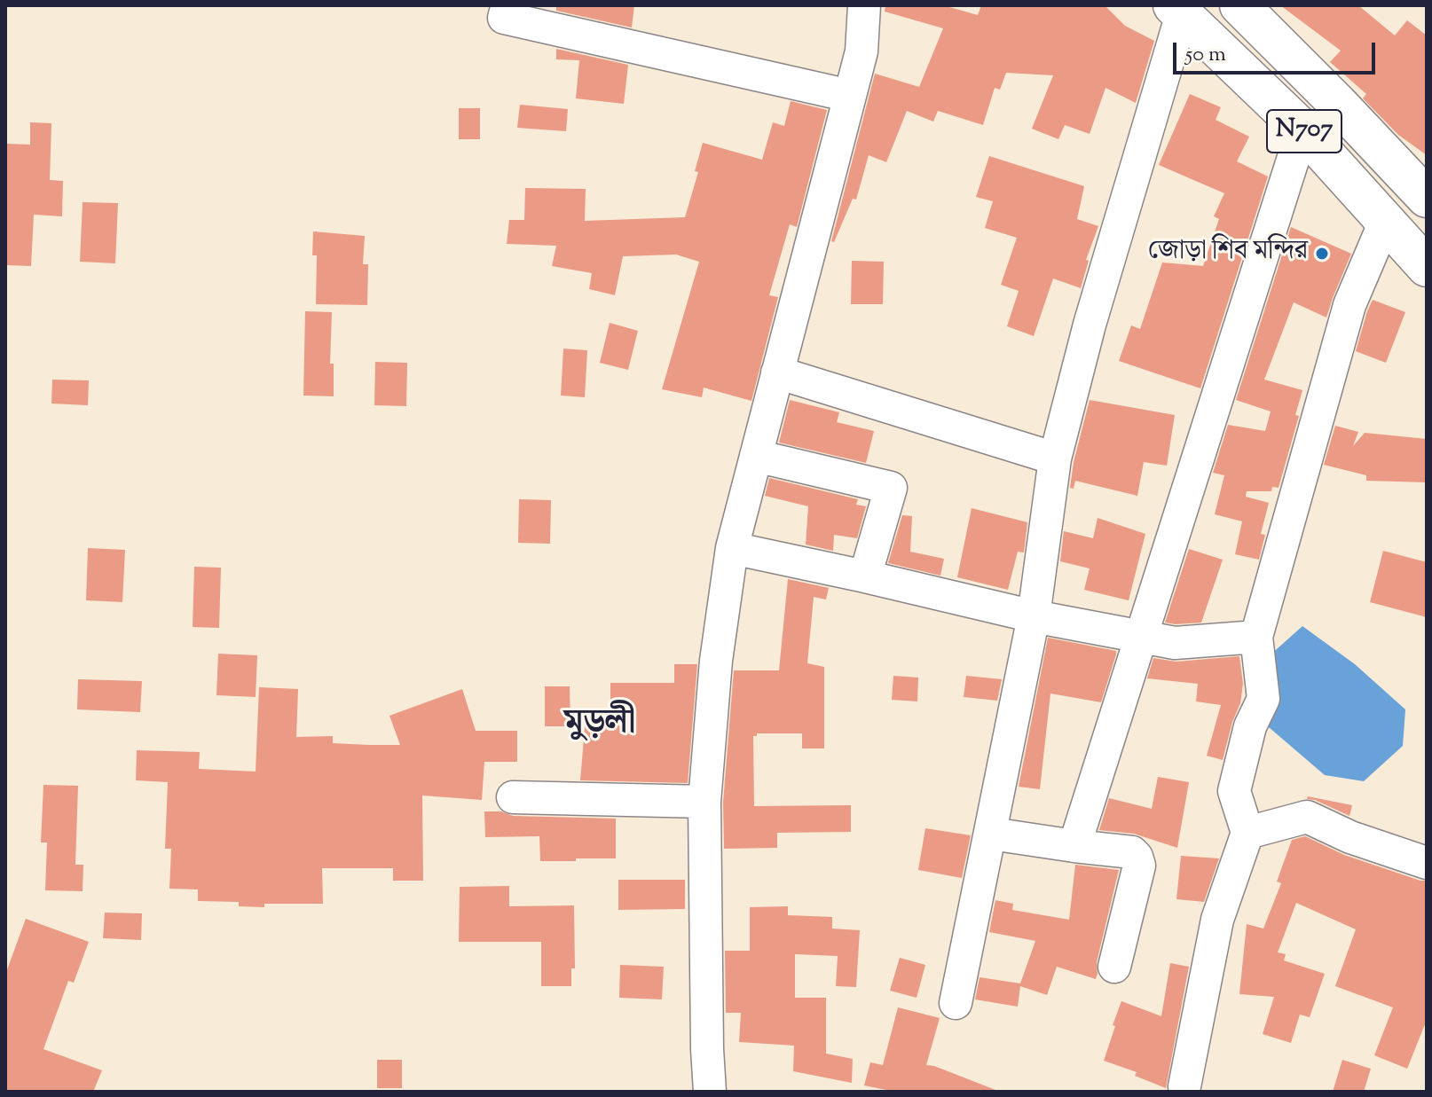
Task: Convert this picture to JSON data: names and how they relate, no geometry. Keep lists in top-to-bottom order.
{
  "streets": {
    "highway": ["N707"]
  },
  "districts": ["মুড়লী"],
  "places": ["জোড়া শিব মন্দির"],
  "scale_bar": "50 m"
}
